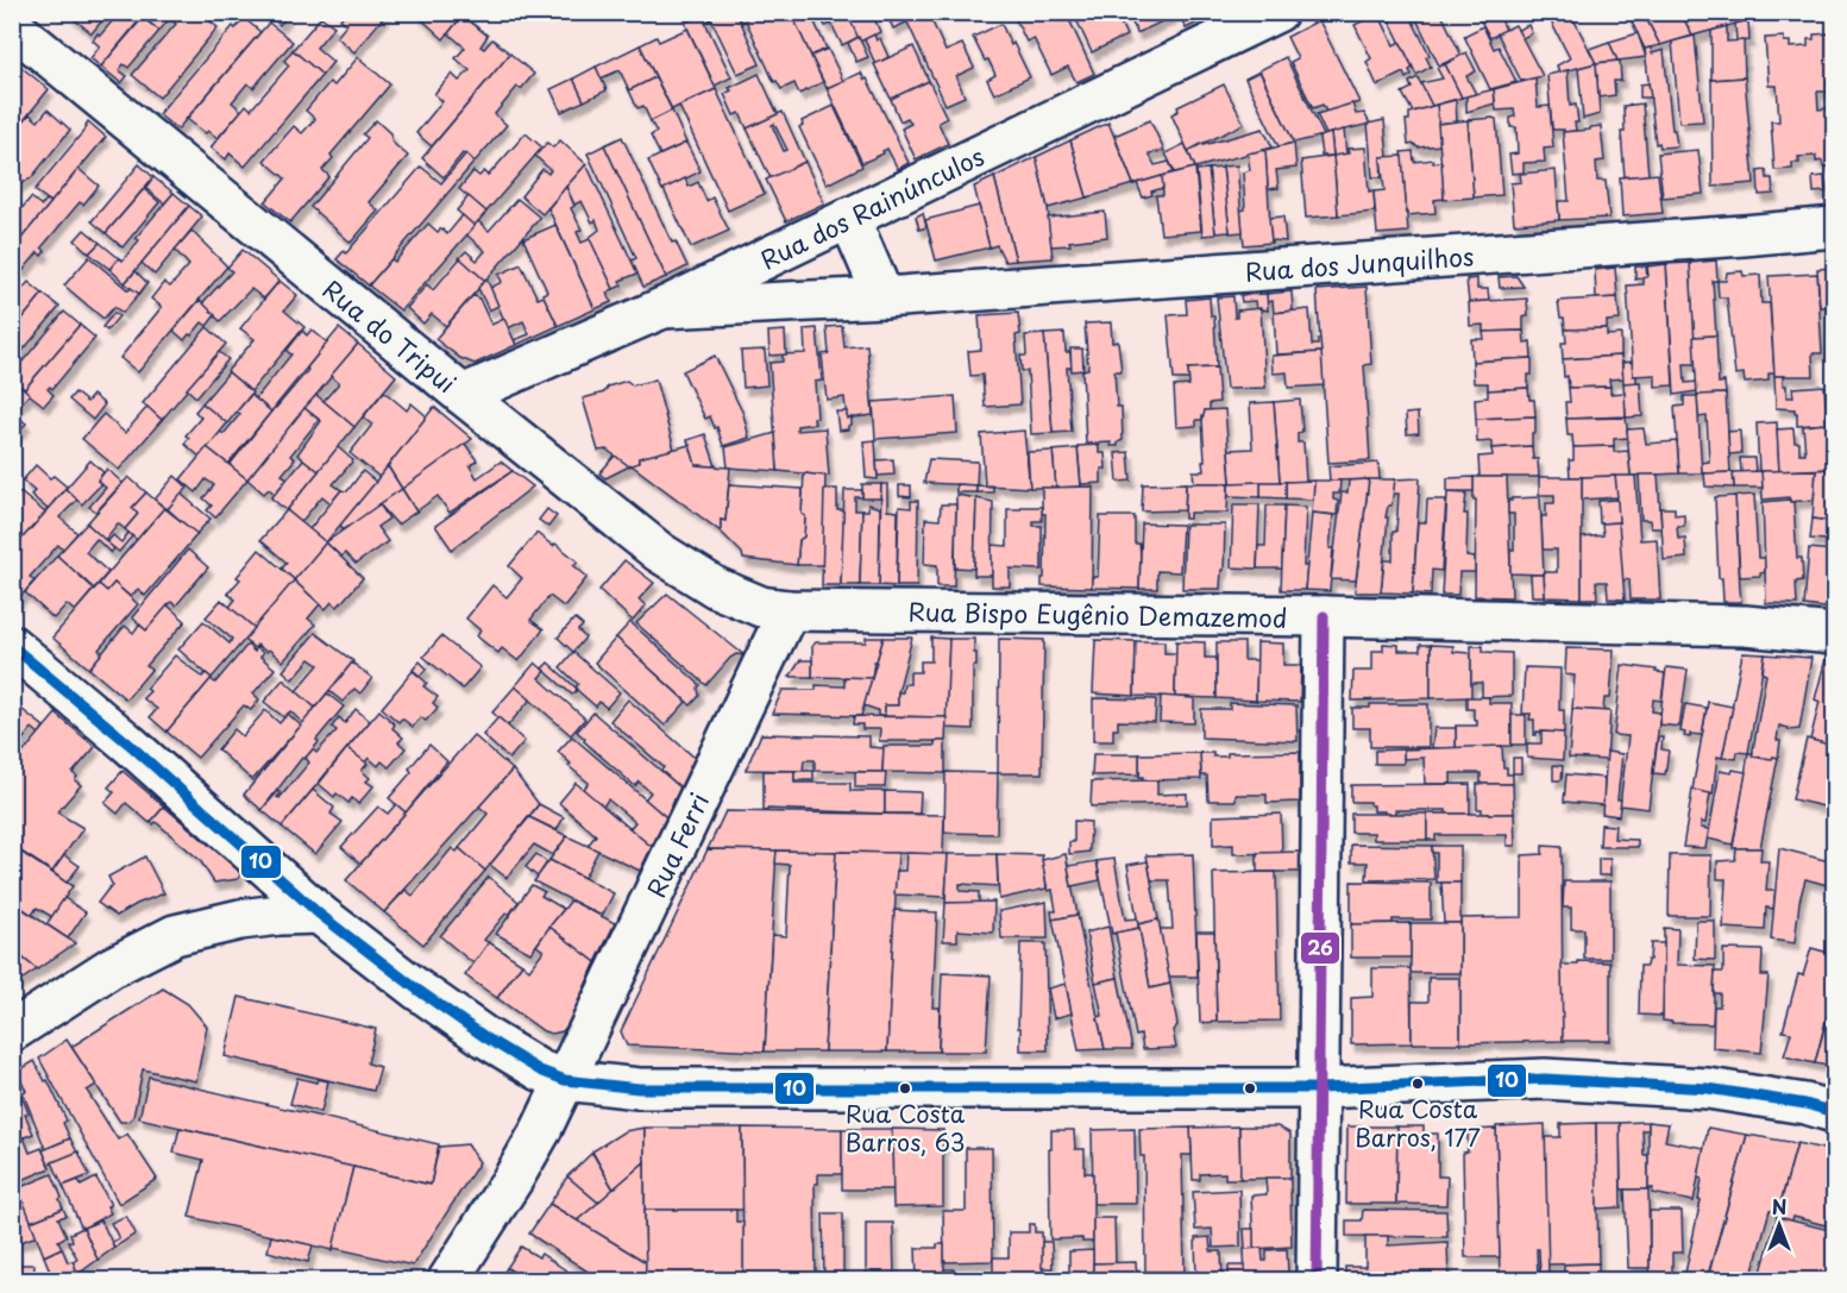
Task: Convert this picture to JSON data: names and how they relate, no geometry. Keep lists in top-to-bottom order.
{
  "streets": {
    "street": [
      "Rua dos Rainúnculos",
      "Rua dos Junquilhos",
      "Rua do Tripui",
      "Rua Bispo Eugênio Demazemod",
      "Rua Ferri"
    ]
  },
  "crossings": [
    ["Rua dos Rainúnculos", "Rua dos Junquilhos"],
    ["Rua dos Rainúnculos", "Rua do Tripui"],
    ["Rua do Tripui", "Rua Bispo Eugênio Demazemod"],
    ["Rua do Tripui", "Rua Ferri"],
    ["Rua Bispo Eugênio Demazemod", "Rua Ferri"]
  ],
  "places": ["Rua Costa Barros, 177", "Rua Costa Barros, 63"],
  "lines": ["transit line 26", "transit line 10"],
  "north": "top"
}
